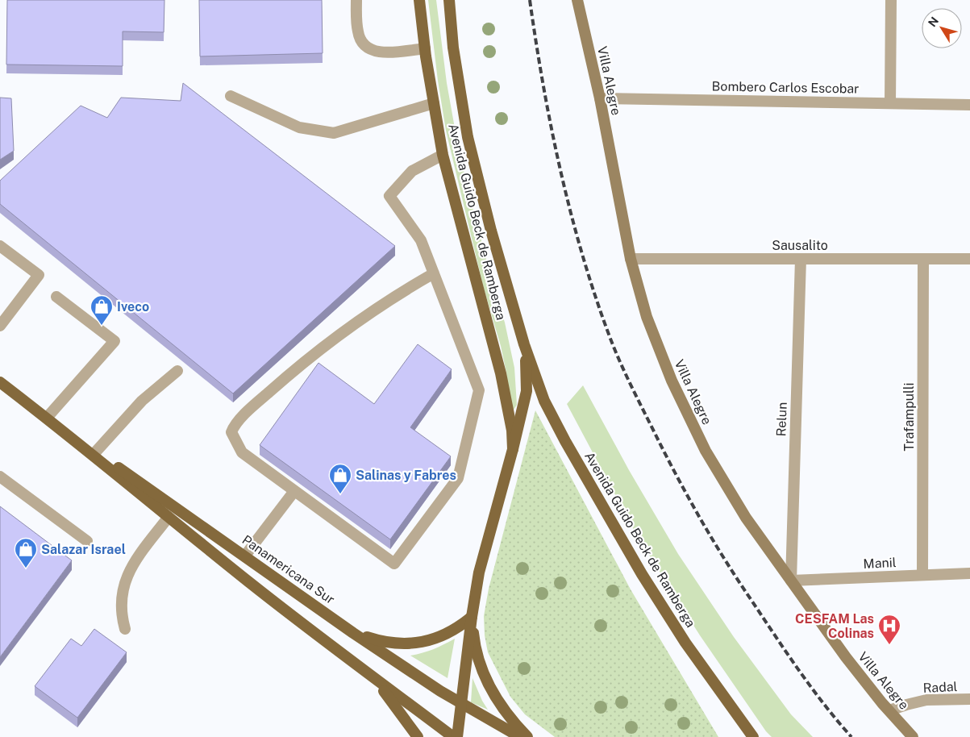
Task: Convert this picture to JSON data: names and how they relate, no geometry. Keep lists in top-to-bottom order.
{
  "streets": {
    "main road": ["Villa Alegre", "Avenida Guido Beck de Ramberga", "Panamericana Sur"],
    "street": [
      "Bombero Carlos Escobar",
      "Sausalito",
      "Trafampulli",
      "Relun",
      "Manil",
      "Radal"
    ]
  },
  "crossings": [
    ["Villa Alegre", "Bombero Carlos Escobar"],
    ["Villa Alegre", "Sausalito"],
    ["Villa Alegre", "Relun"],
    ["Villa Alegre", "Manil"],
    ["Villa Alegre", "Radal"],
    ["Avenida Guido Beck de Ramberga", "Panamericana Sur"],
    ["Sausalito", "Trafampulli"],
    ["Sausalito", "Relun"],
    ["Trafampulli", "Manil"],
    ["Relun", "Manil"]
  ],
  "places": {
    "shop": ["Iveco", "Salinas y Fabres", "Salazar Israel"],
    "hospital": ["CESFAM Las Colinas"]
  },
  "north": "top left"
}
